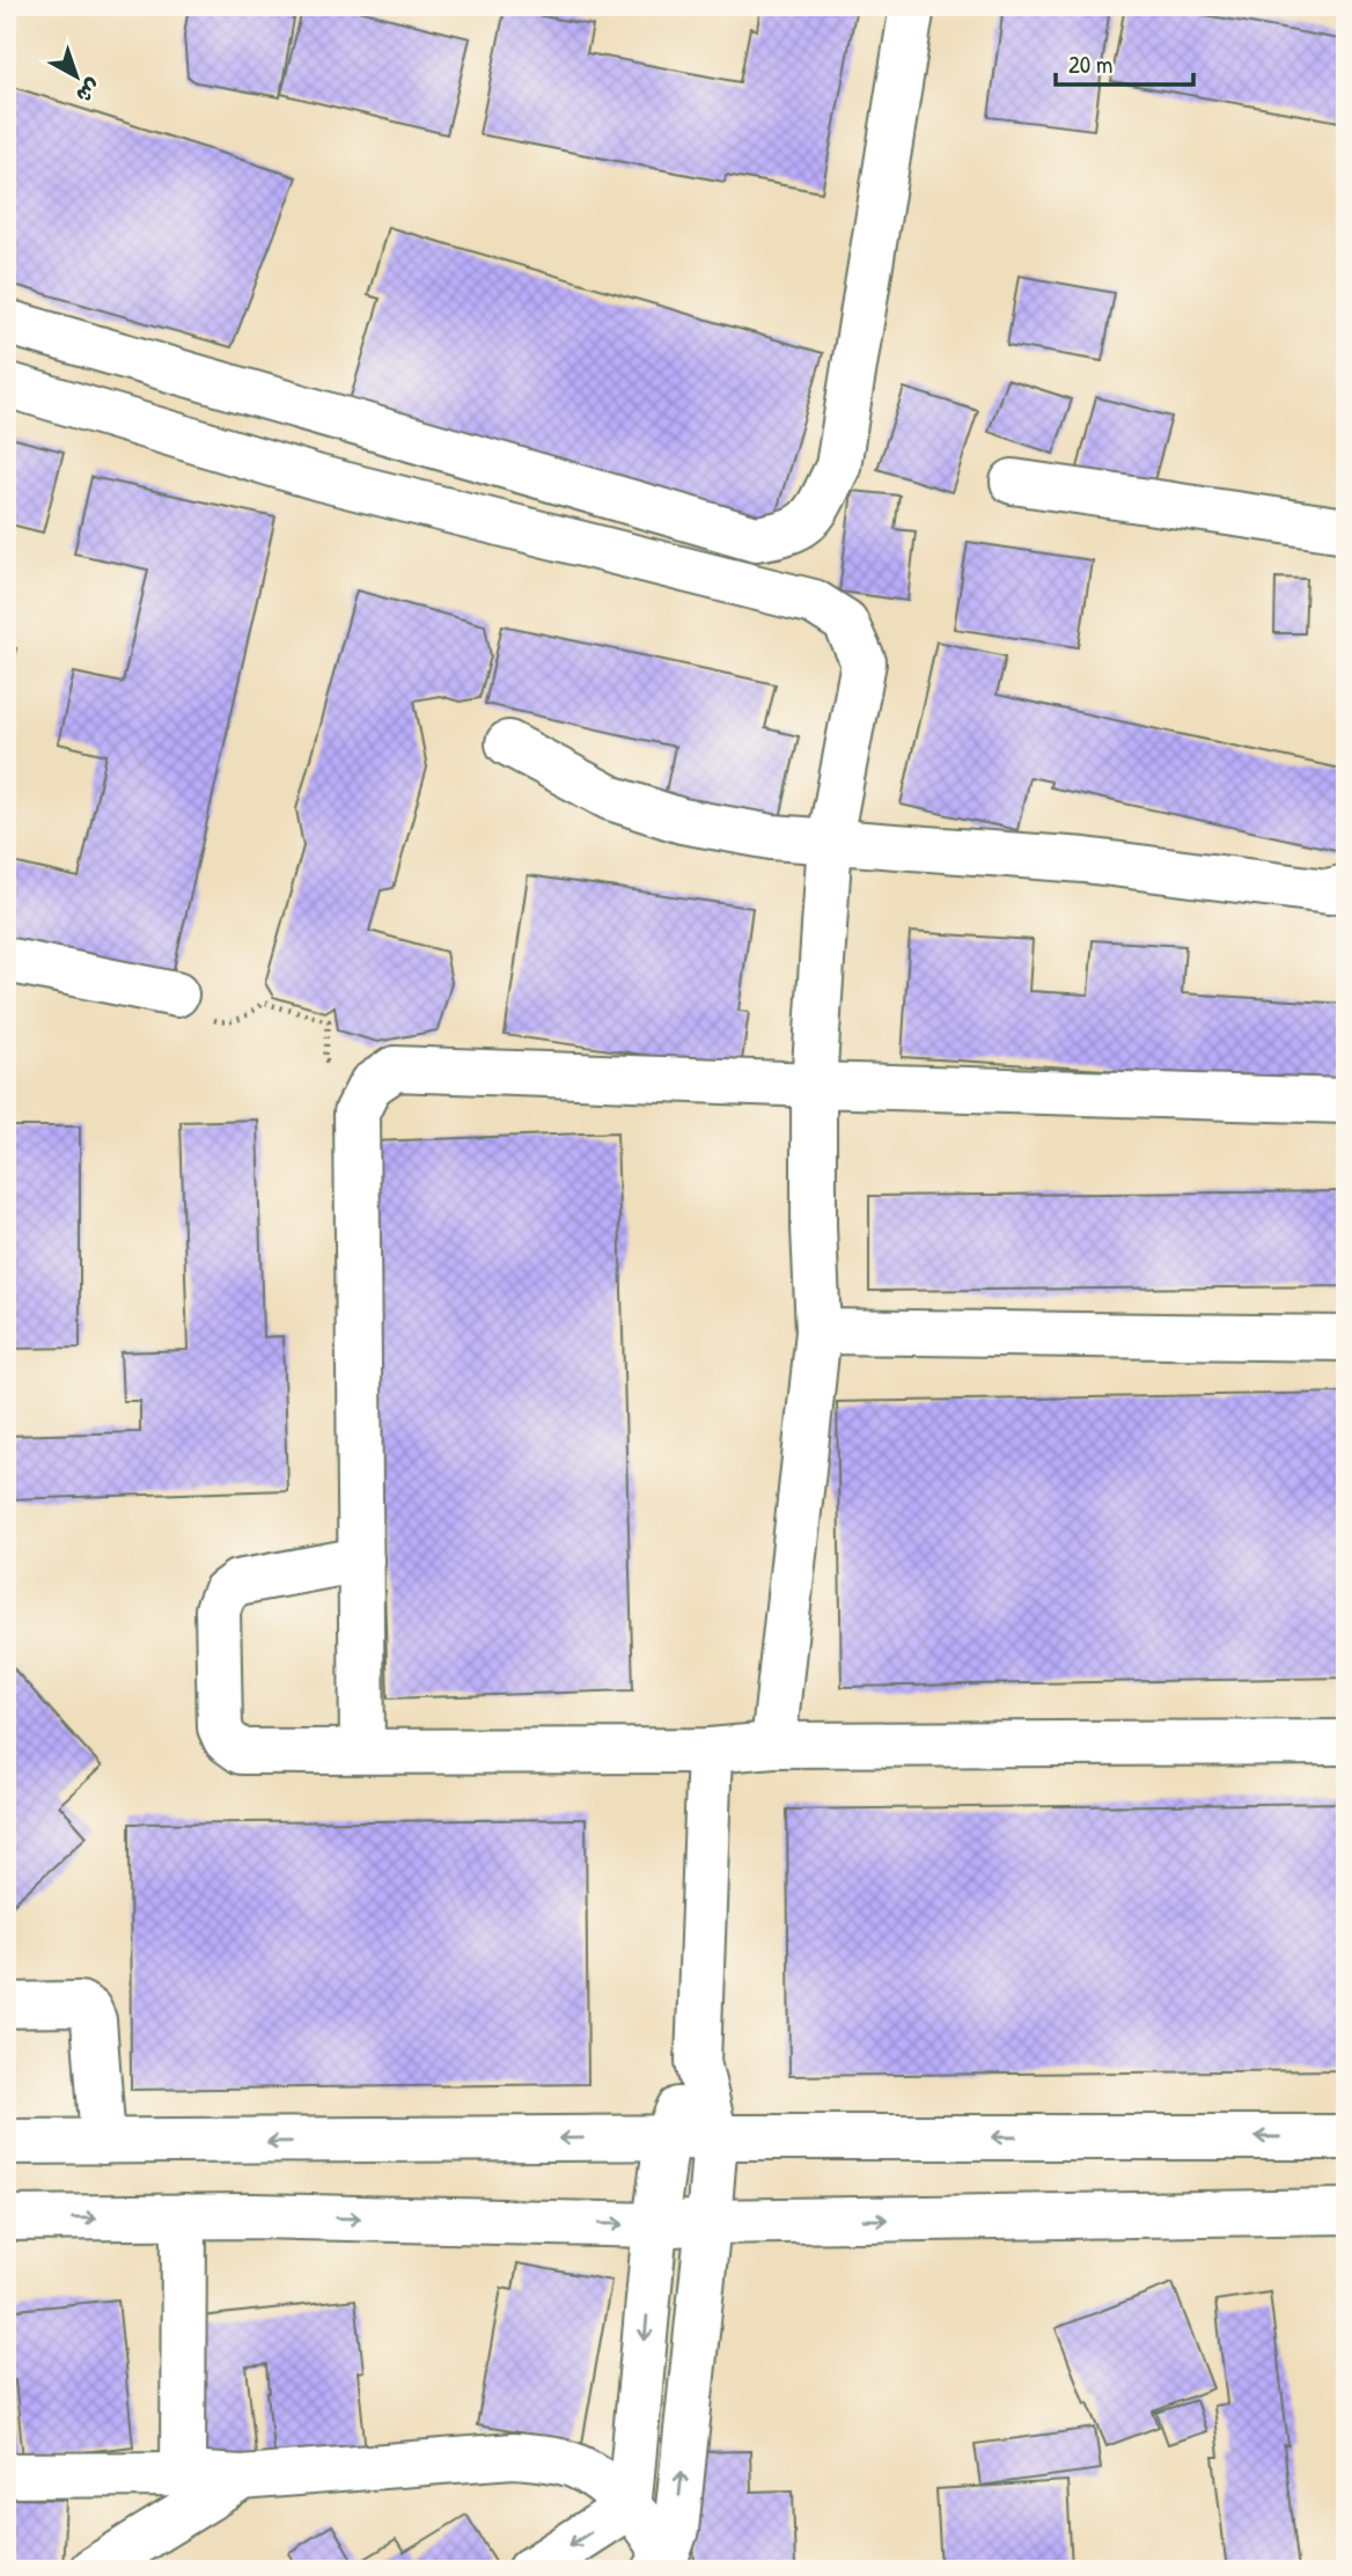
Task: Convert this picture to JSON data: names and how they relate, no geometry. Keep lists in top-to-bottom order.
{
  "scale_bar": "20 m",
  "north": "bottom right"
}
